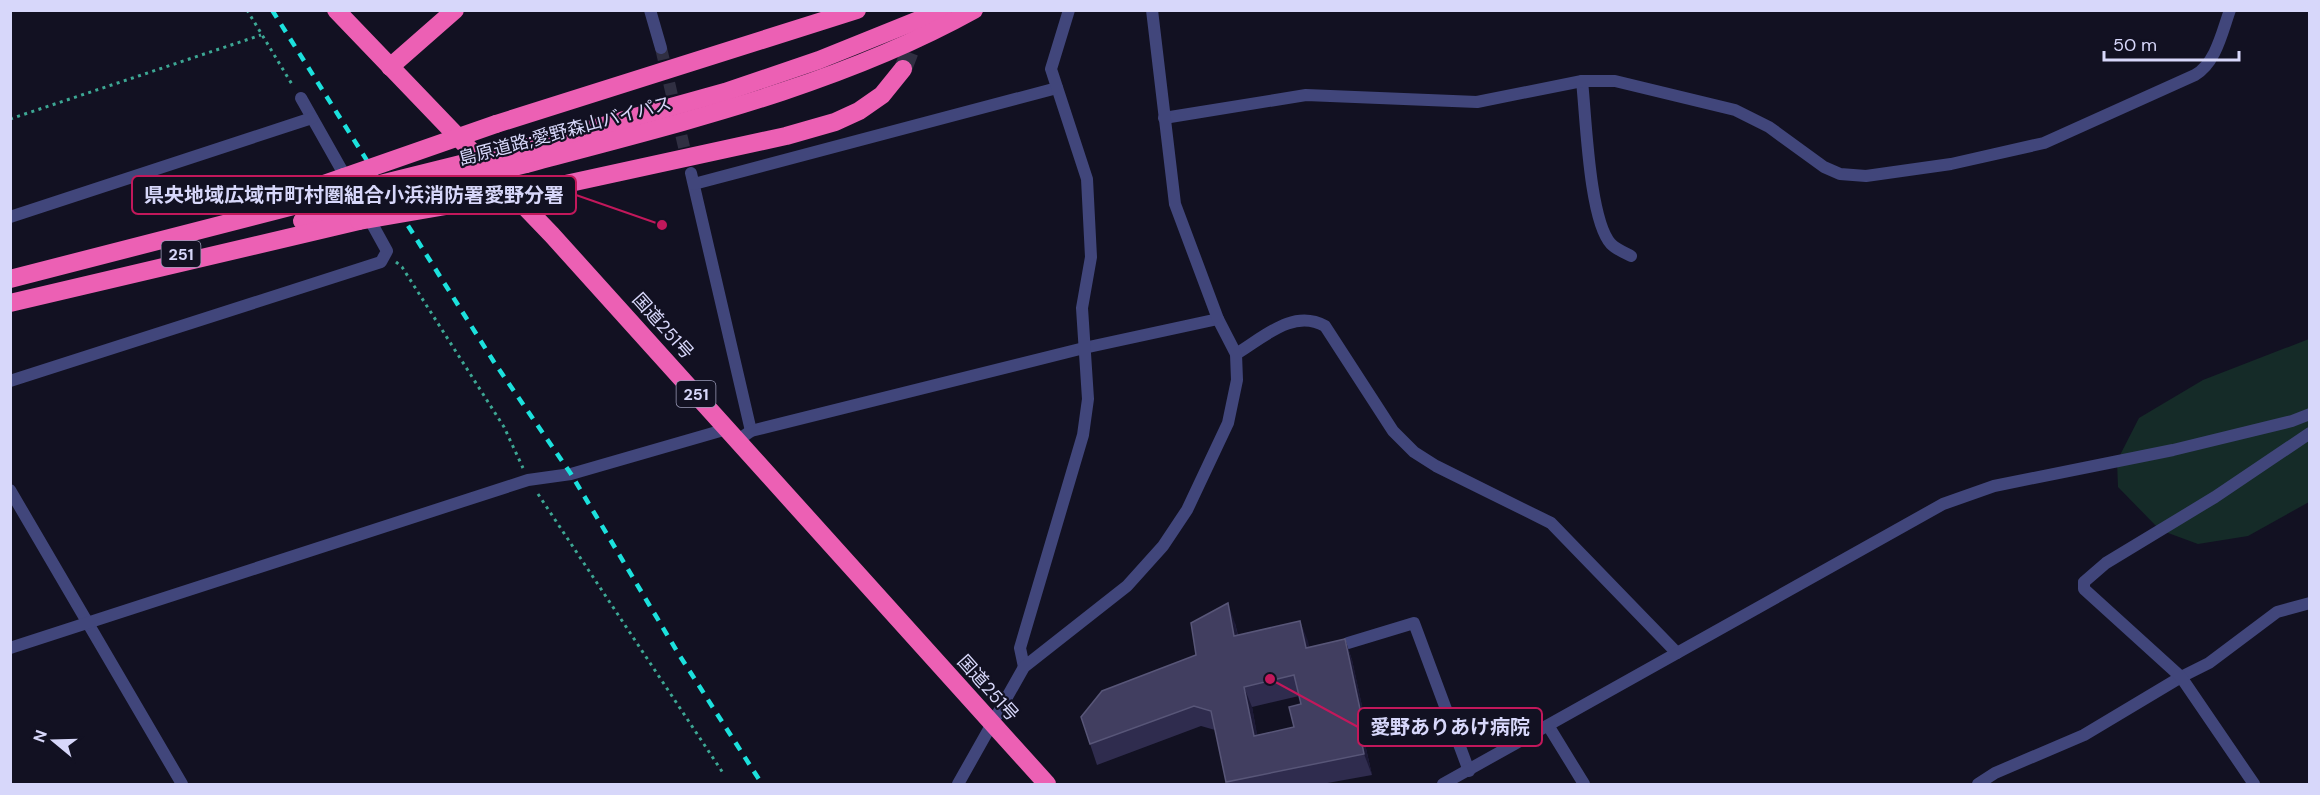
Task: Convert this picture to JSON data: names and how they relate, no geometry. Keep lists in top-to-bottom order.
{
  "streets": {
    "highway": ["島原道路;愛野森山バイパス", "251", "国道251号"]
  },
  "crossings": [
    ["島原道路;愛野森山バイパス", "251"]
  ],
  "places": ["県央地域広域市町村圏組合小浜消防署愛野分署", "愛野ありあけ病院"],
  "scale_bar": "50 m",
  "north": "left"
}
